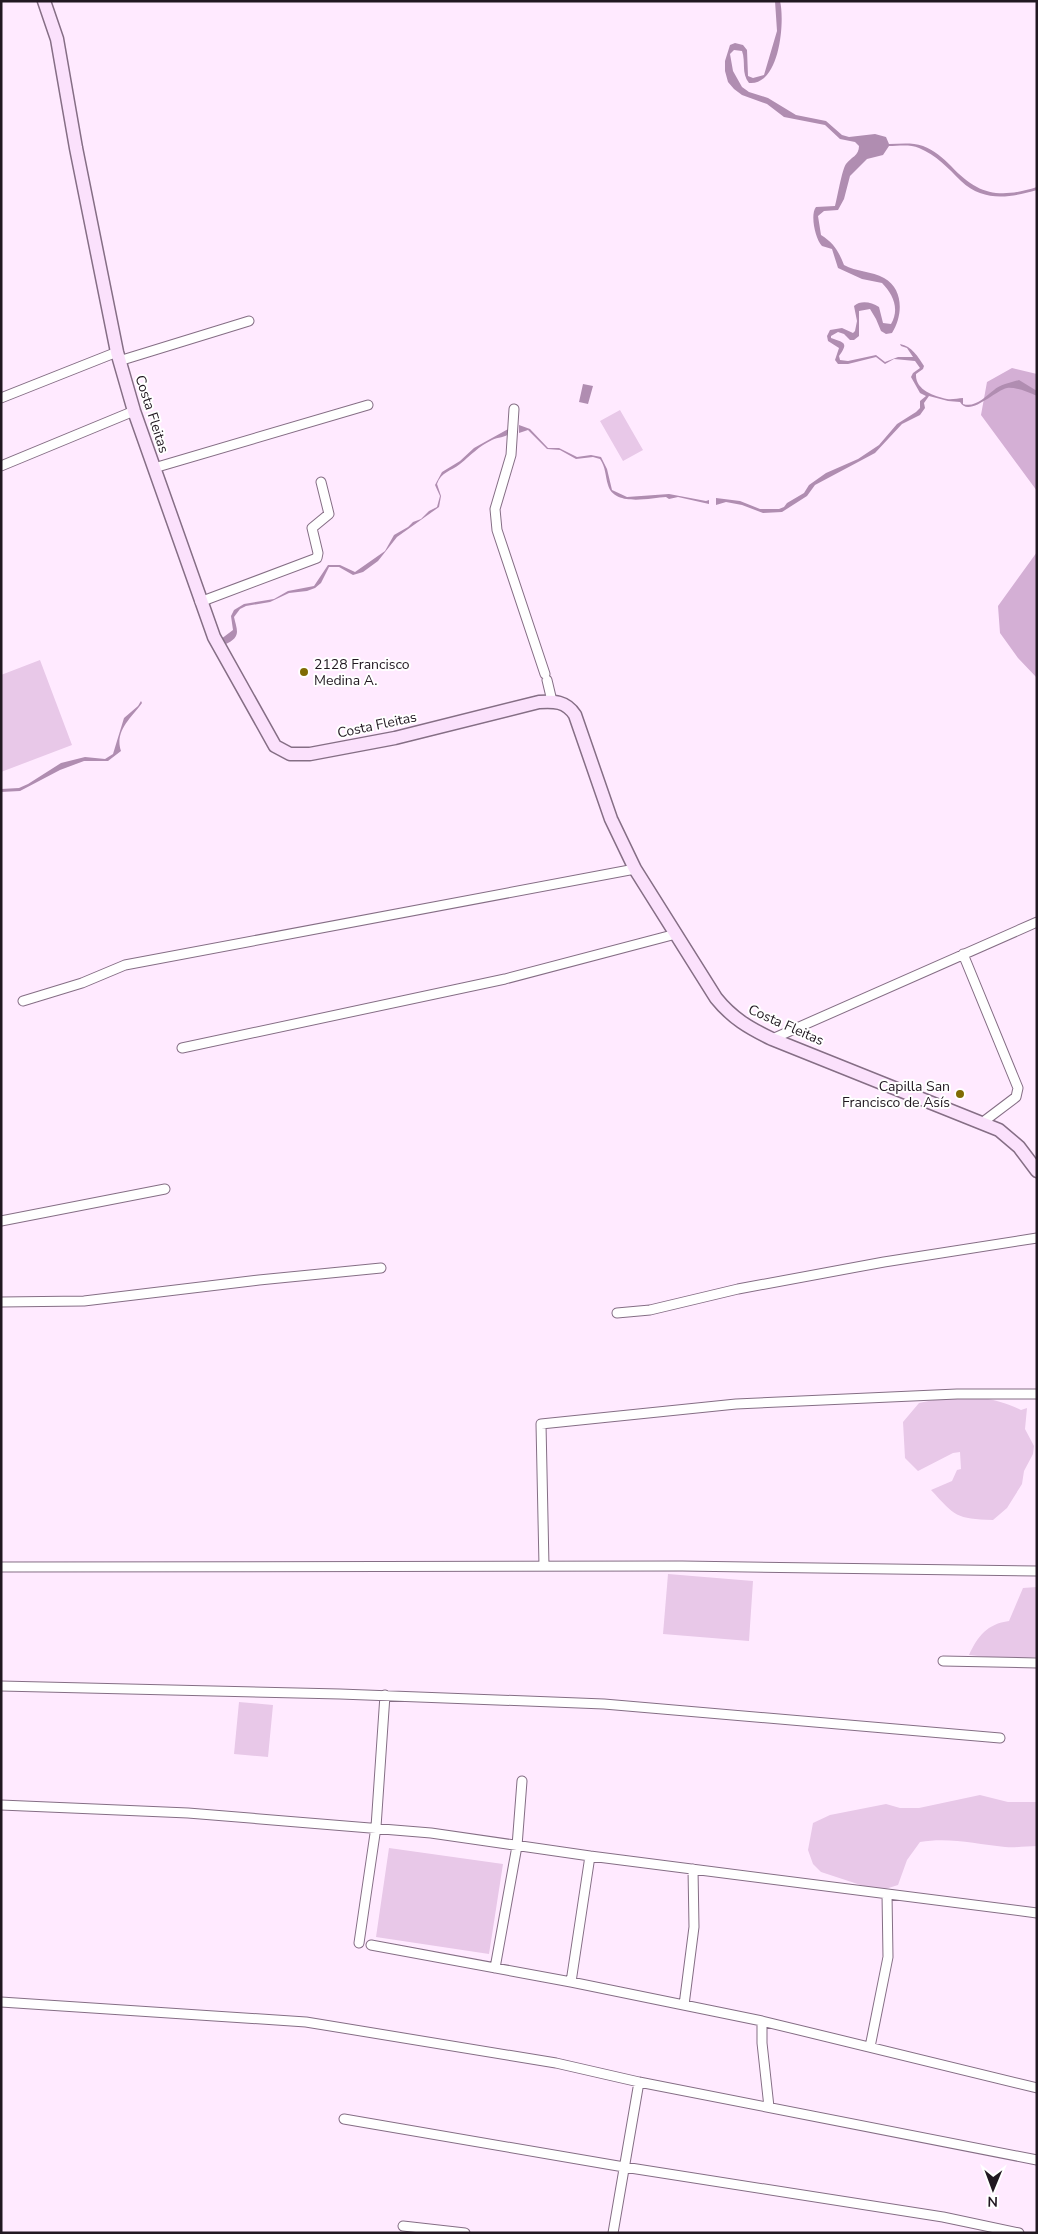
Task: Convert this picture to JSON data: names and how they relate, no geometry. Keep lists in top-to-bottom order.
{
  "streets": {
    "main road": ["Costa Fleitas"]
  },
  "places": ["2128 Francisco Medina A.", "Capilla San Francisco de Asís"],
  "north": "bottom"
}
